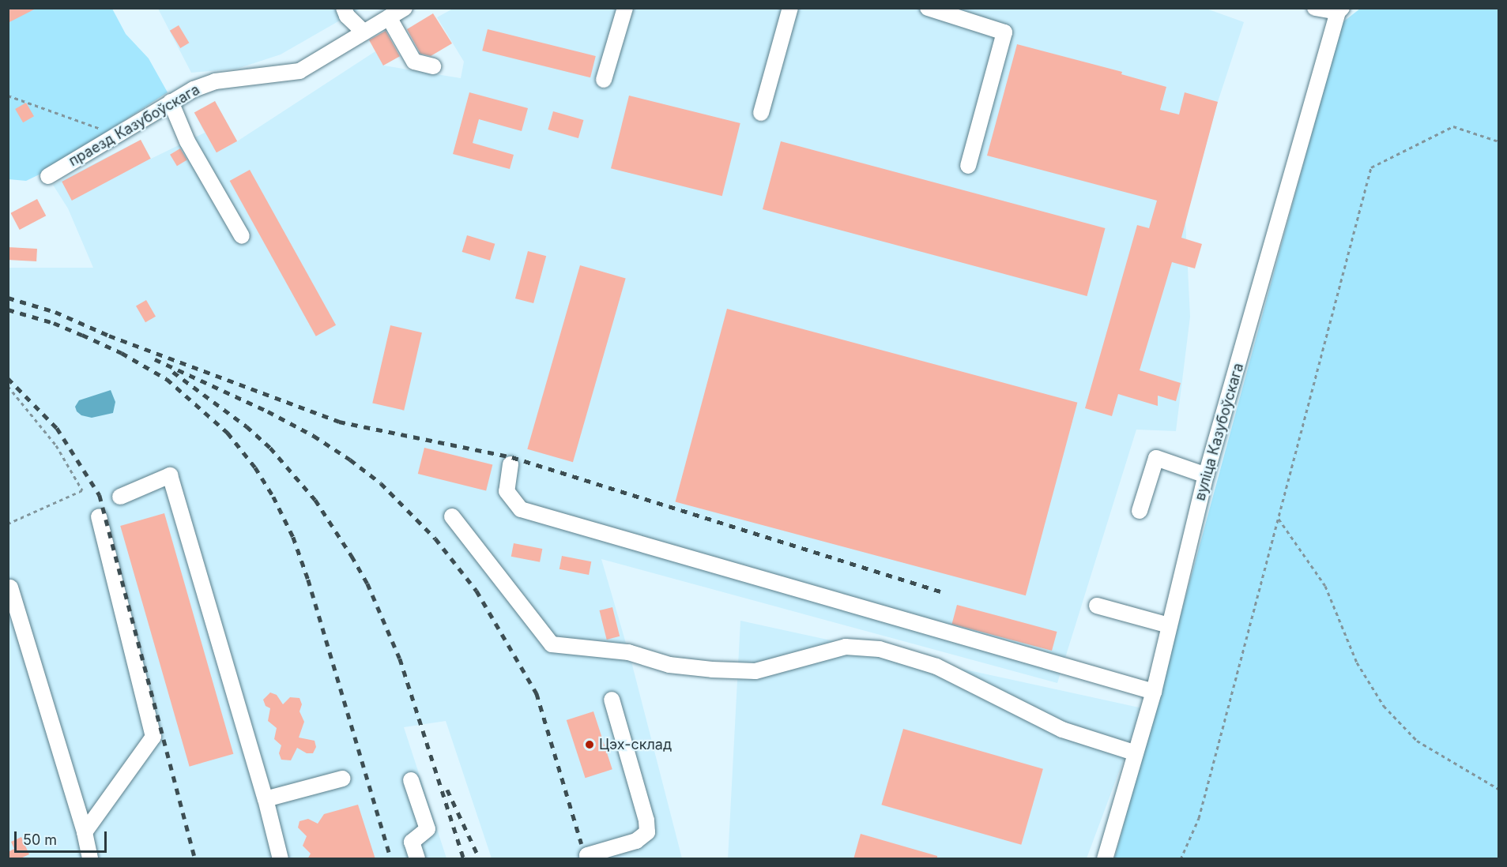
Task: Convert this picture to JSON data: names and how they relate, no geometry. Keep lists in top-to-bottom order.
{
  "streets": {
    "street": ["праезд Казубоўскага", "вуліца Казубоўскага"]
  },
  "places": ["Цэх-склад"],
  "scale_bar": "50 m"
}
